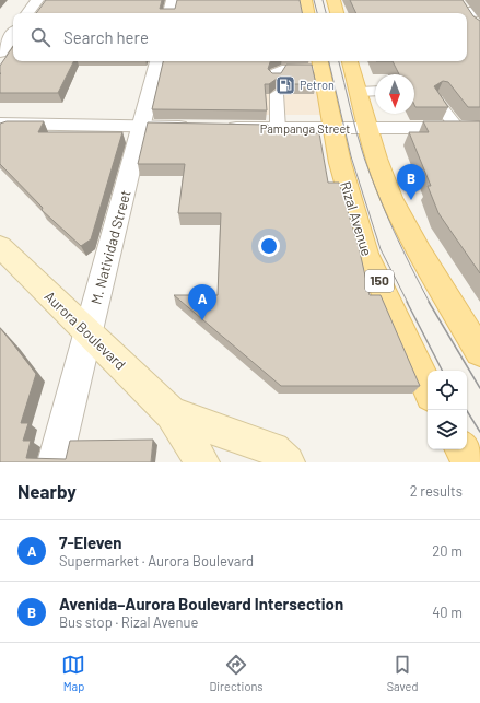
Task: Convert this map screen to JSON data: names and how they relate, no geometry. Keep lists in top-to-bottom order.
{
  "streets": {
    "main road": ["Rizal Avenue", "150", "Aurora Boulevard"],
    "street": ["Pampanga Street", "M. Natividad Street"]
  },
  "crossings": [
    ["Pampanga Street", "Rizal Avenue"],
    ["Pampanga Street", "M. Natividad Street"],
    ["M. Natividad Street", "Aurora Boulevard"]
  ],
  "places": {
    "fuel station": ["Petron"]
  },
  "north": "bottom",
  "page": {
    "search": "Search here",
    "pins": ["B", "A"],
    "heading": ["Nearby", "2 results"],
    "list": [
      {
        "mark": "A",
        "name": "7-Eleven",
        "note": "Supermarket · Aurora Boulevard",
        "value": "20 m"
      },
      {
        "mark": "B",
        "name": "Avenida–Aurora Boulevard Intersection",
        "note": "Bus stop · Rizal Avenue",
        "value": "40 m"
      }
    ],
    "nav": ["Map", "Directions", "Saved"]
  }
}
